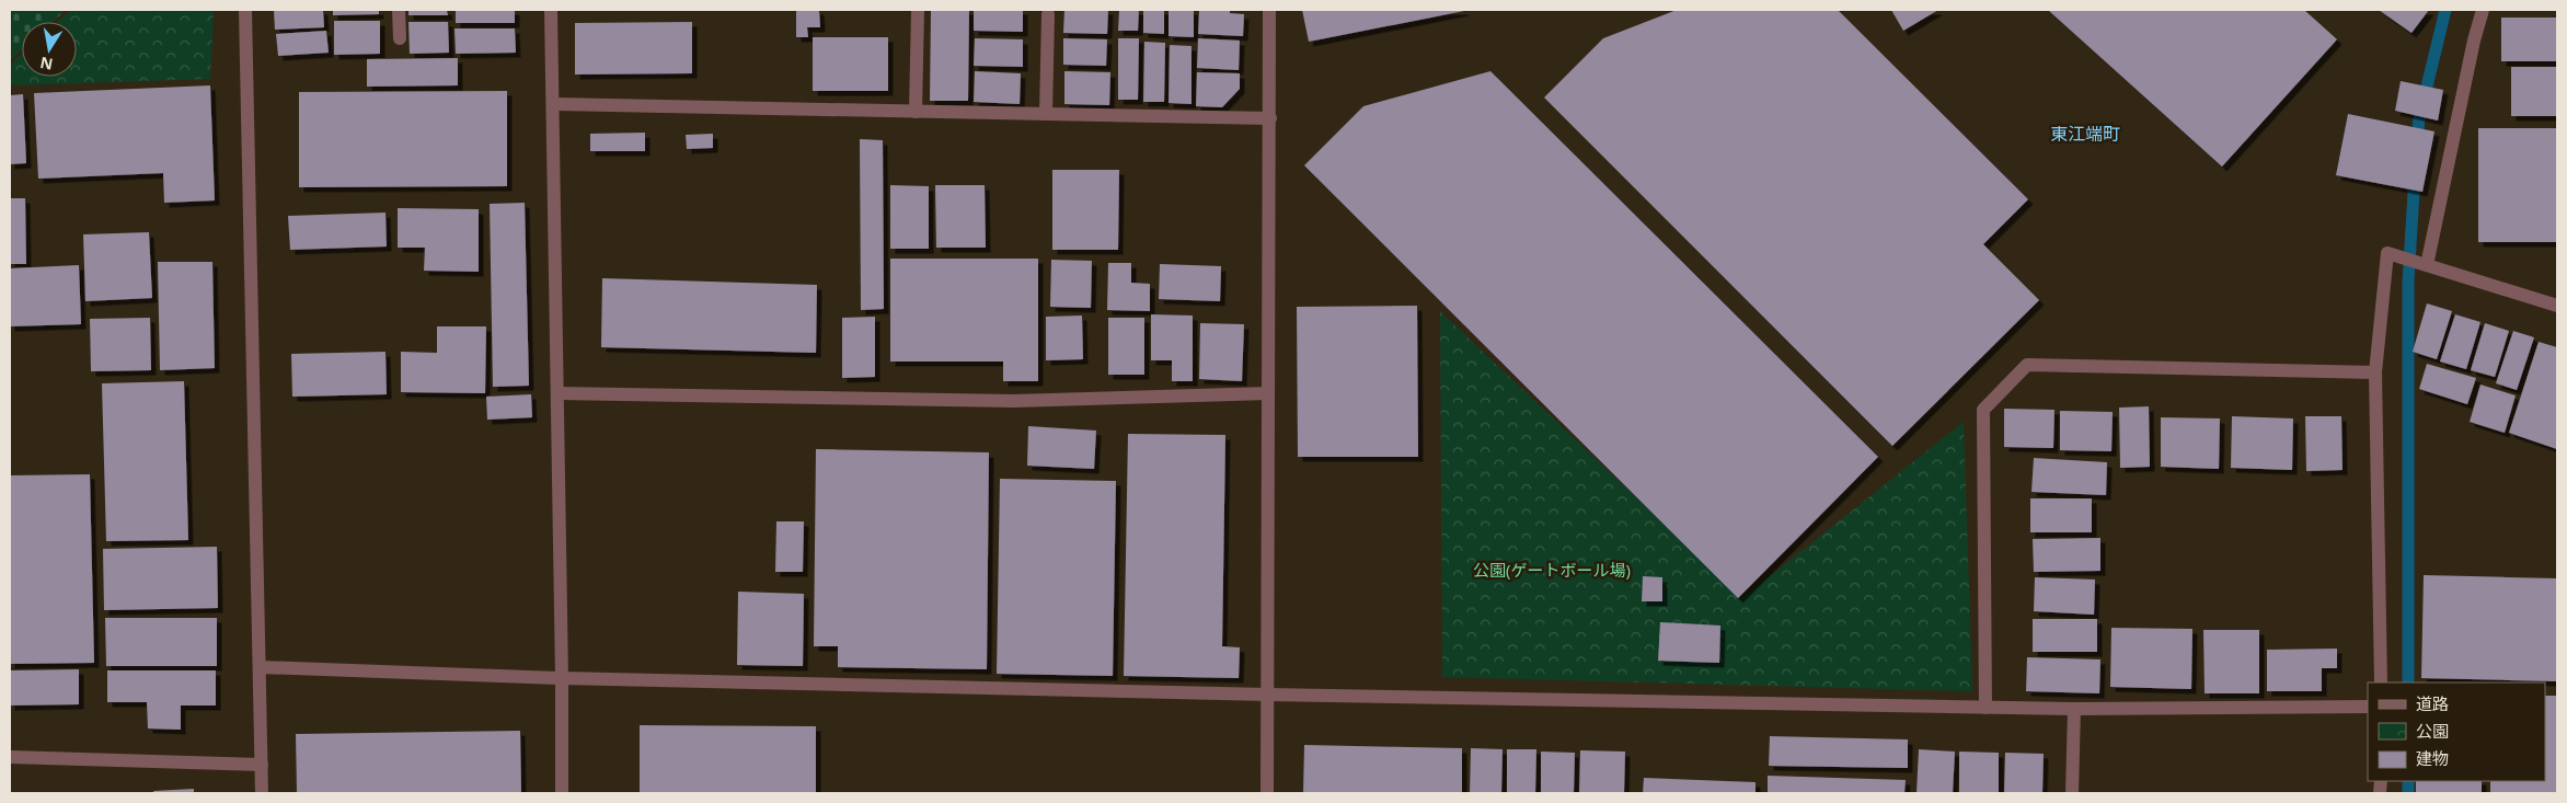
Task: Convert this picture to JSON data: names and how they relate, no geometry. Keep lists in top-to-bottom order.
{
  "districts": ["東江端町"],
  "parks": ["公園(ゲートボール場)"],
  "legend": ["道路", "公園", "建物"],
  "north": "bottom"
}
